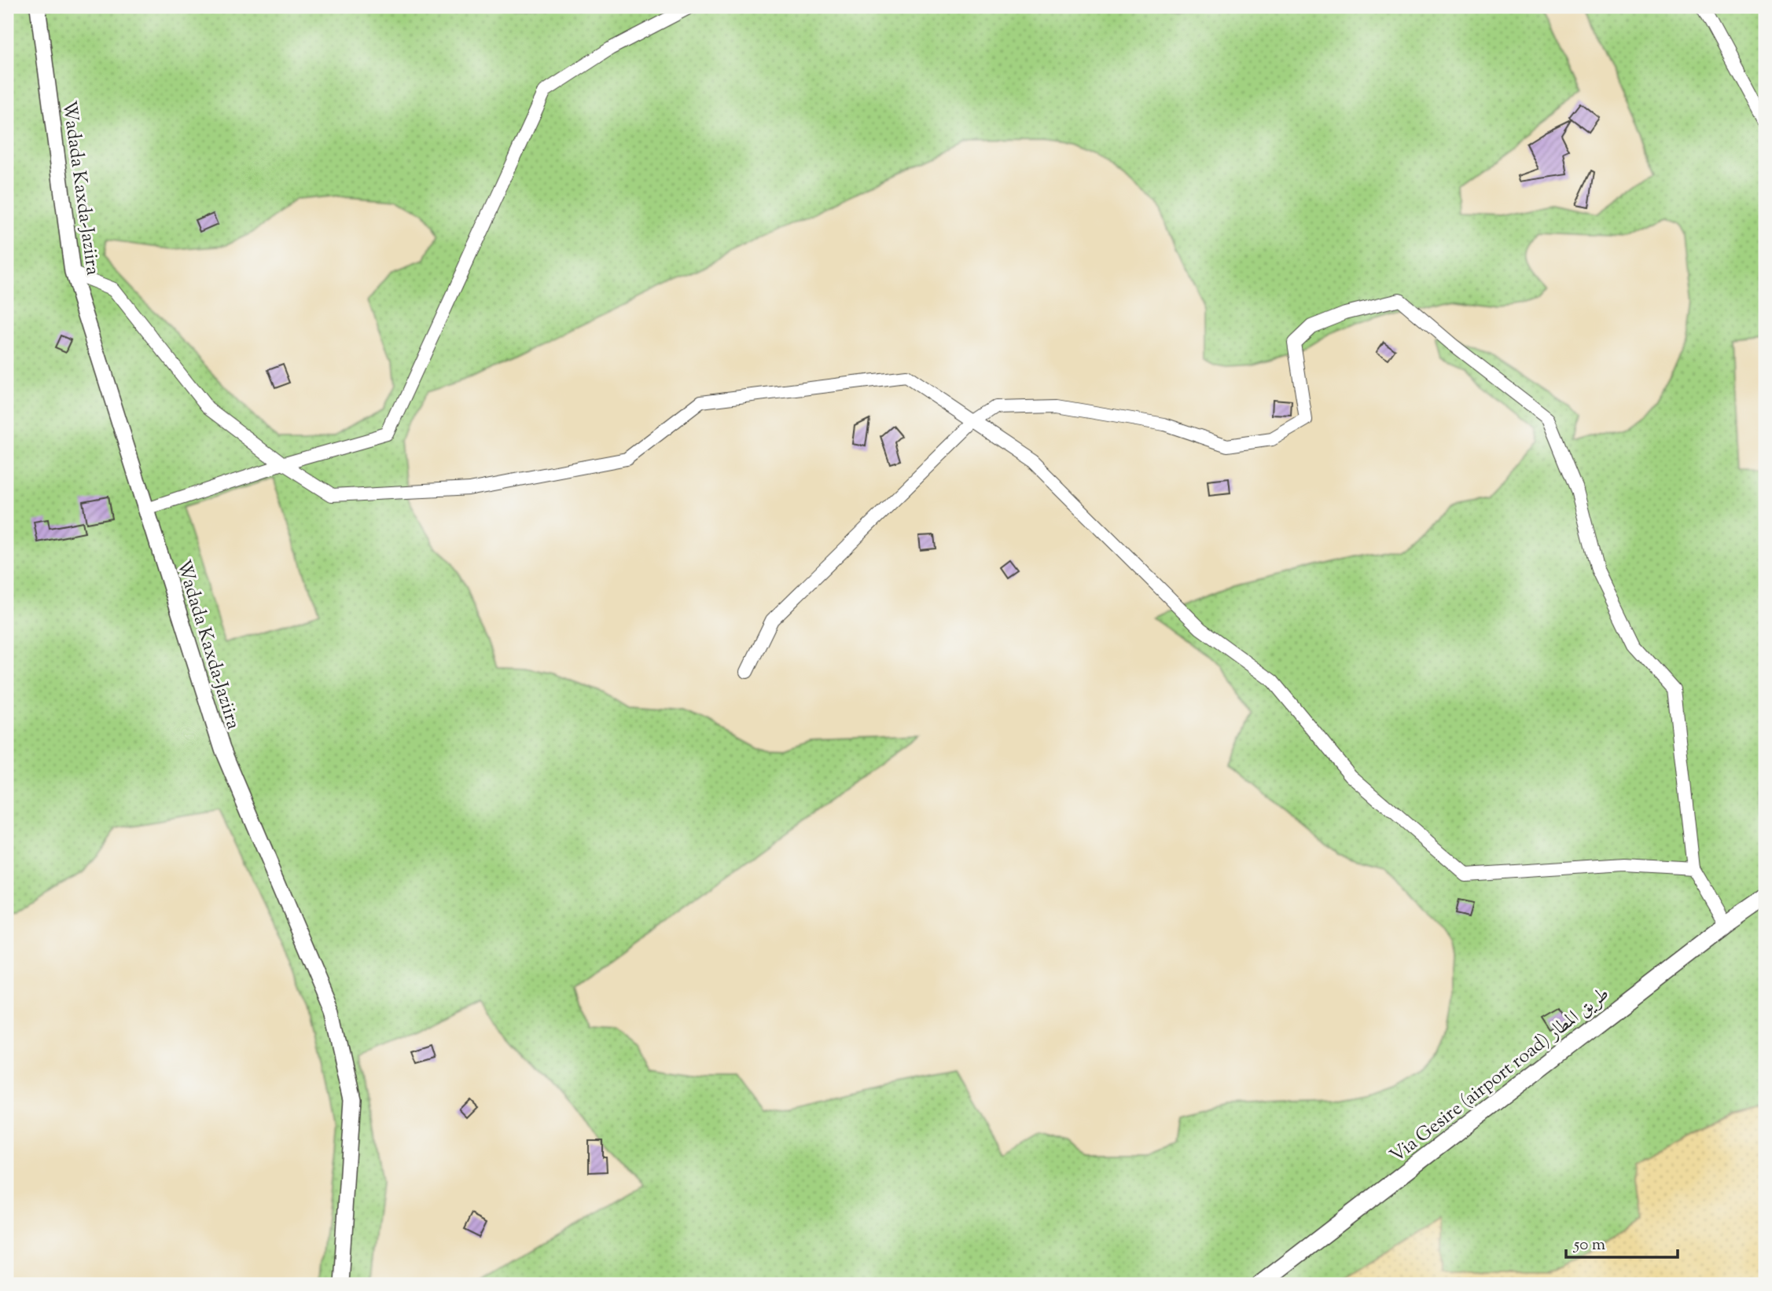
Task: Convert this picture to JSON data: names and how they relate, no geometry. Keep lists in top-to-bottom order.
{
  "streets": {
    "main road": ["Via Gesire (airport road) طريق المطار"],
    "street": ["Wadada Kaxda-Jaziira"]
  },
  "scale_bar": "50 m"
}
